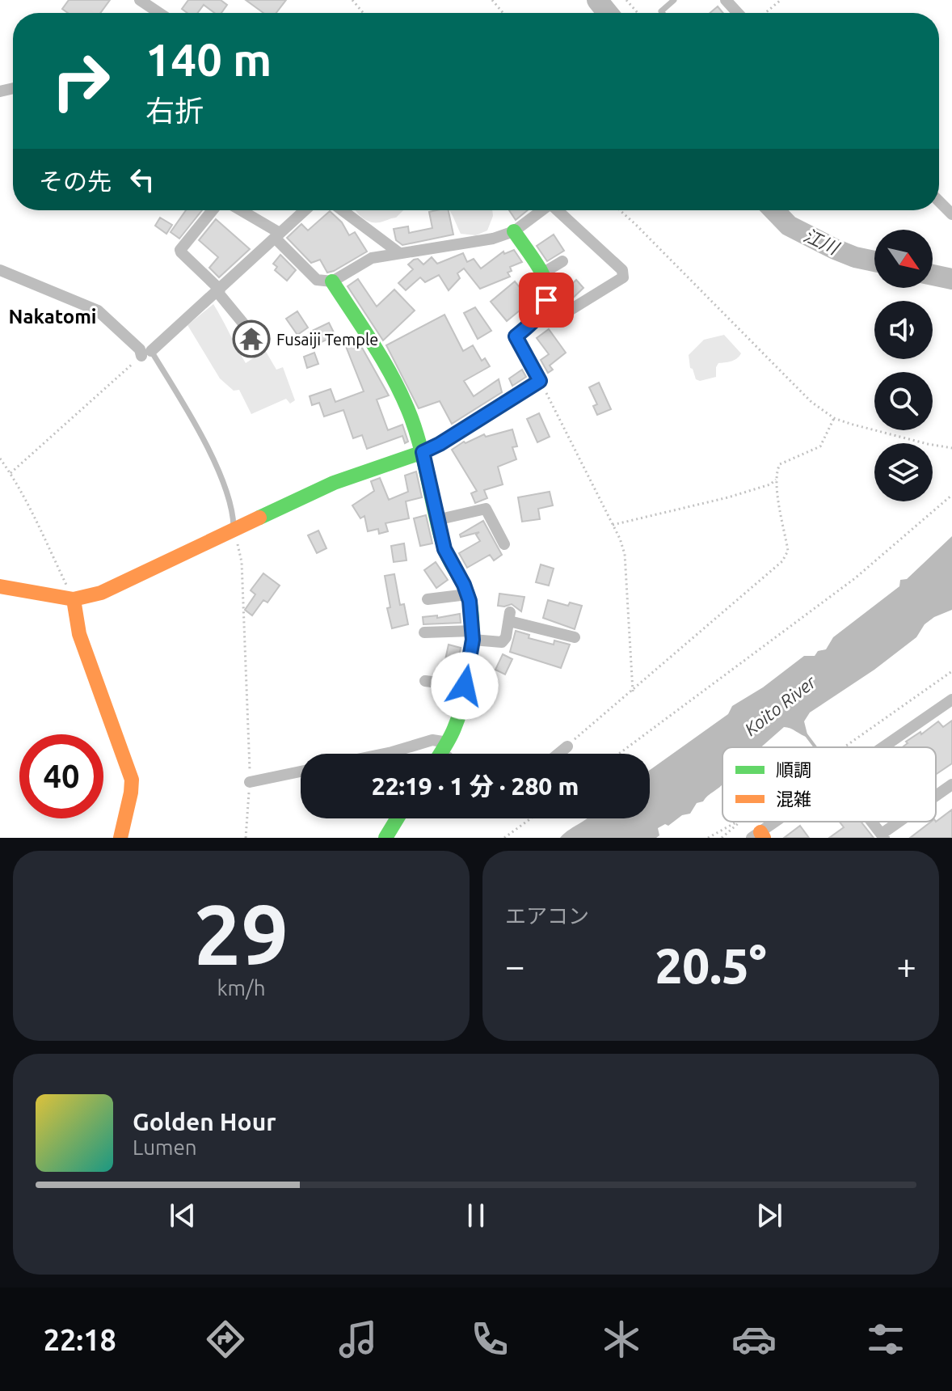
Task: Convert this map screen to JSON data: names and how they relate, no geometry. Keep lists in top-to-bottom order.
{
  "districts": ["Nakatomi"],
  "water": ["江川", "Koito River"],
  "places": {
    "temple": ["Fusaiji Temple"]
  },
  "legend": ["順調", "混雑"],
  "north": "bottom right",
  "page": {
    "turn": ["140 m", "右折"],
    "then": "その先",
    "limit": "40",
    "trip": "22:19 · 1 分 · 280 m",
    "tile": [
      ["29", "km/h"],
      "エアコン"
    ],
    "heat": ["−", "20.5°", "+"],
    "song": ["Golden Hour", "Lumen"],
    "tabs": "22:18"
  }
}
